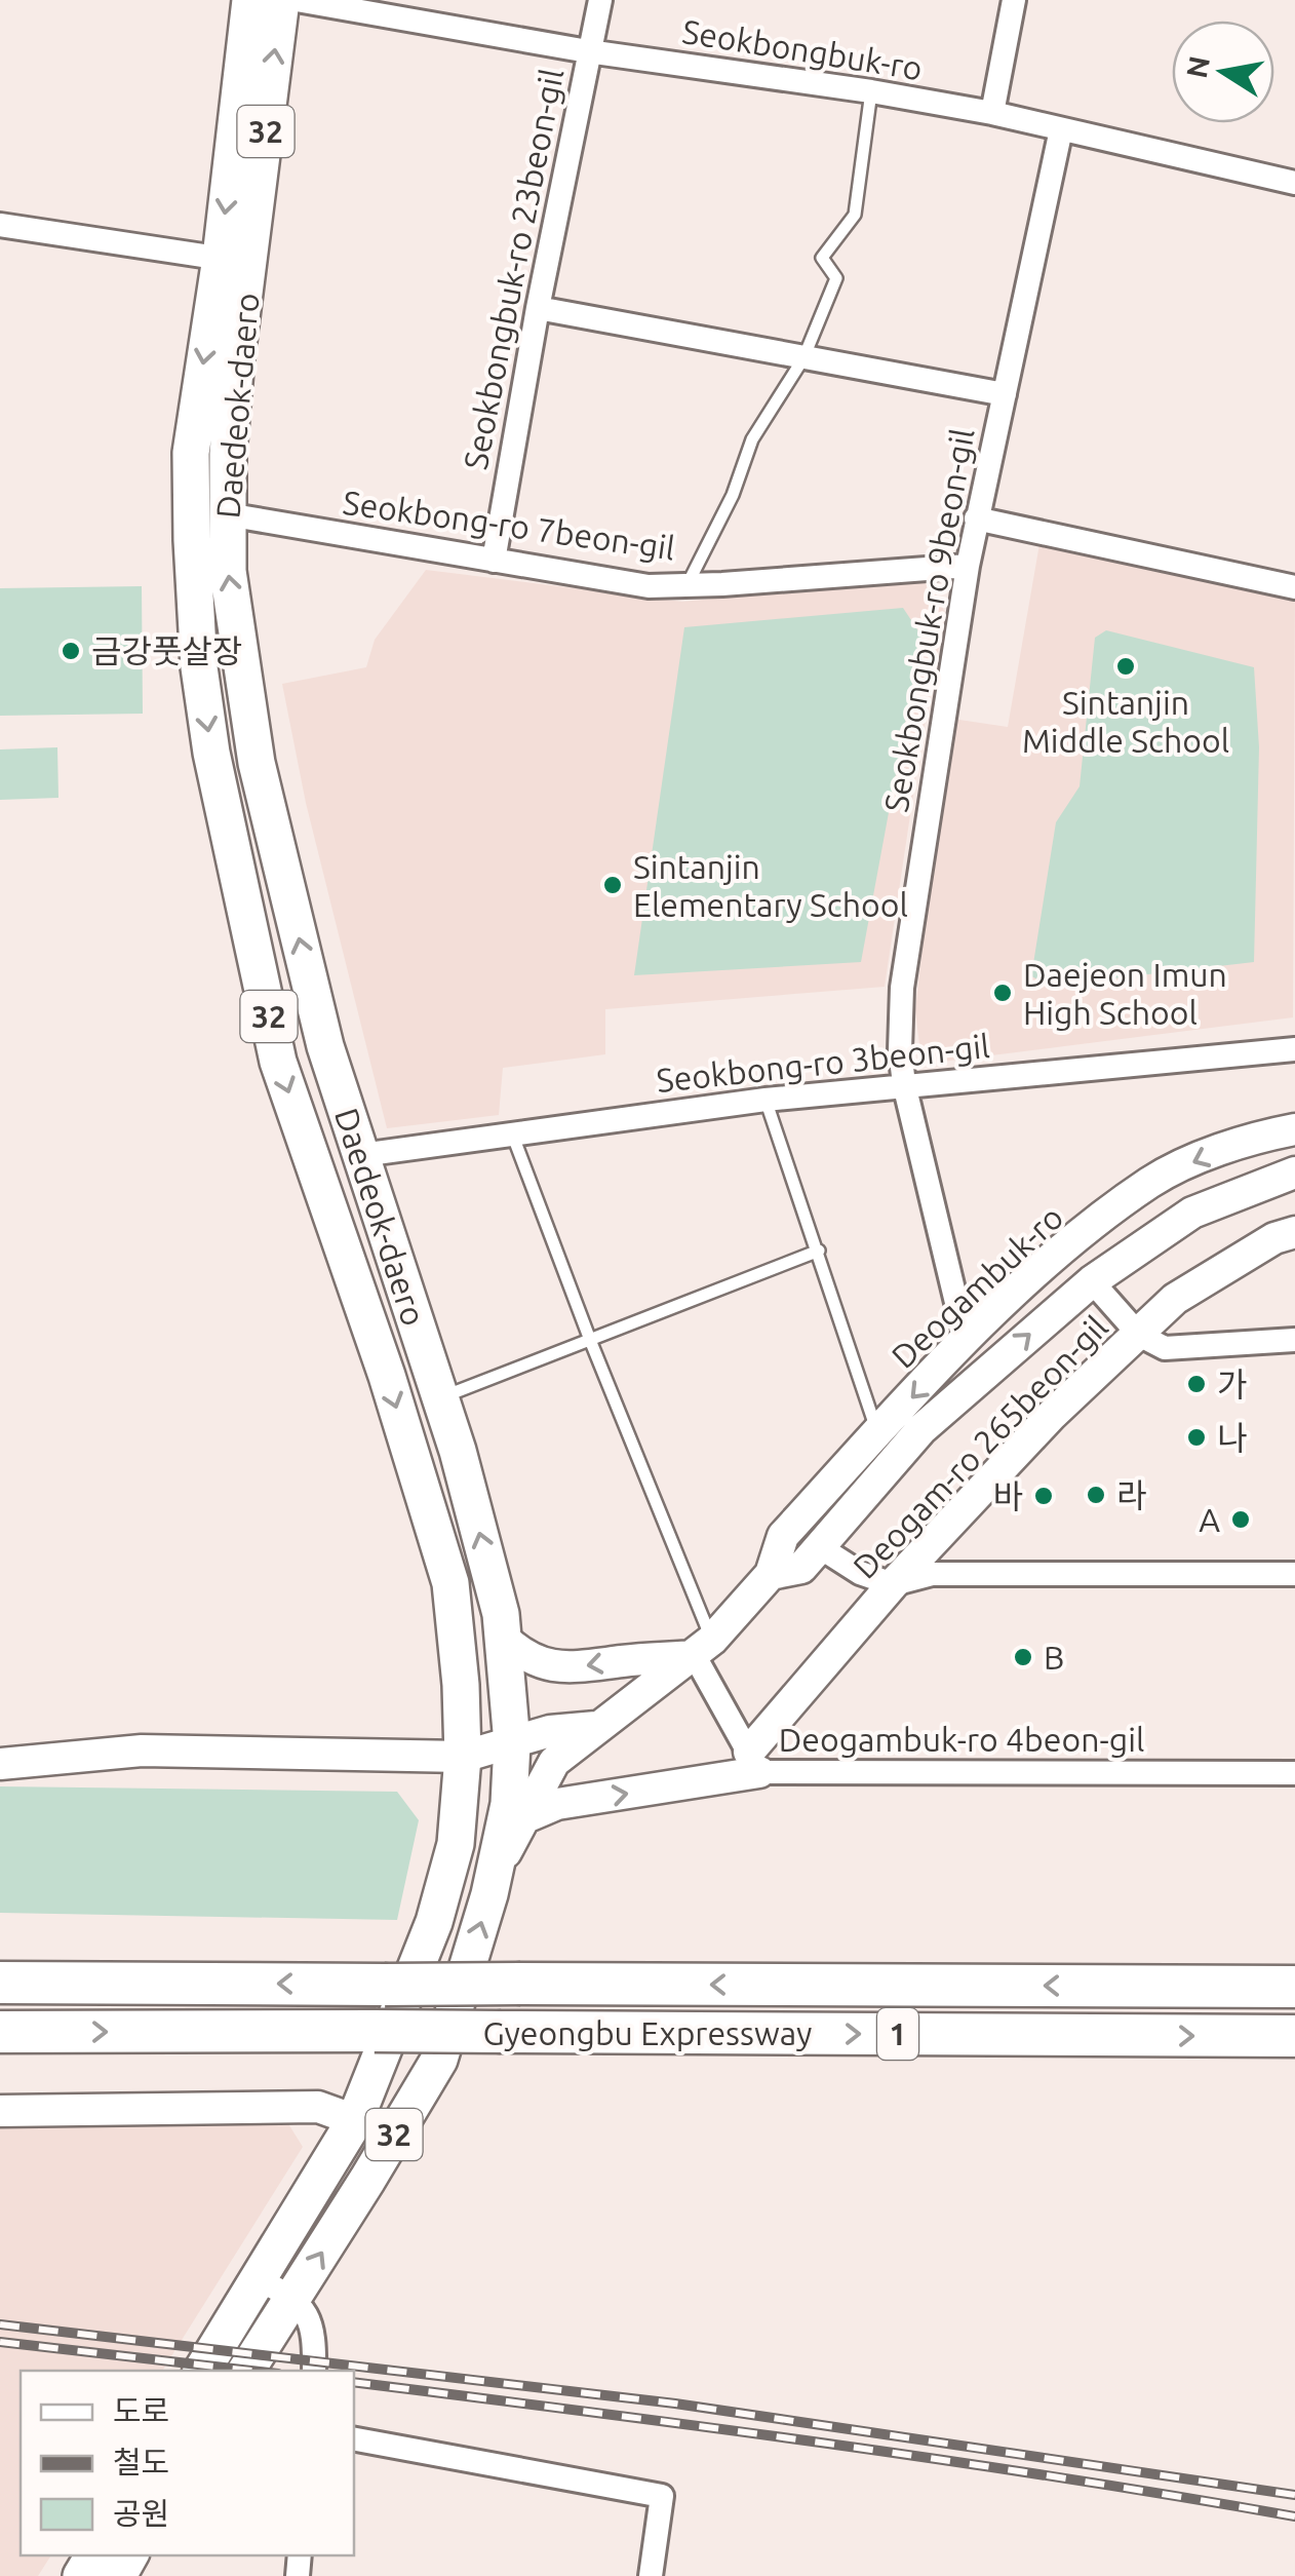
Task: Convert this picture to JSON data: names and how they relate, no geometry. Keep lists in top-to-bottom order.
{
  "streets": {
    "highway": ["Gyeongbu Expressway", "1"],
    "main road": ["32", "Daedeok-daero"],
    "street": [
      "Seokbongbuk-ro",
      "Seokbongbuk-ro 23beon-gil",
      "Seokbong-ro 7beon-gil",
      "Seokbongbuk-ro 9beon-gil",
      "Seokbong-ro 3beon-gil",
      "Deogambuk-ro",
      "Deogam-ro 265beon-gil",
      "Deogambuk-ro 4beon-gil"
    ]
  },
  "crossings": [
    ["Seokbongbuk-ro", "Seokbongbuk-ro 23beon-gil"],
    ["Seokbongbuk-ro", "Seokbongbuk-ro 9beon-gil"],
    ["Seokbongbuk-ro 23beon-gil", "Seokbong-ro 7beon-gil"],
    ["Seokbongbuk-ro 23beon-gil", "Seokbongbuk-ro 9beon-gil"],
    ["Daedeok-daero", "Seokbong-ro 7beon-gil"],
    ["Daedeok-daero", "Seokbong-ro 3beon-gil"],
    ["Daedeok-daero", "Deogambuk-ro"],
    ["Seokbong-ro 7beon-gil", "Seokbongbuk-ro 9beon-gil"],
    ["Seokbongbuk-ro 9beon-gil", "Seokbong-ro 3beon-gil"],
    ["Seokbongbuk-ro 9beon-gil", "Deogambuk-ro"],
    ["Deogambuk-ro", "Deogambuk-ro 4beon-gil"],
    ["Deogam-ro 265beon-gil", "Deogambuk-ro 4beon-gil"]
  ],
  "places": [
    "금강풋살장",
    "Sintanjin Middle School",
    "Sintanjin Elementary School",
    "Daejeon Imun High School",
    "가",
    "나",
    "라",
    "바",
    "A",
    "B"
  ],
  "legend": ["도로", "철도", "공원"],
  "north": "left"
}
